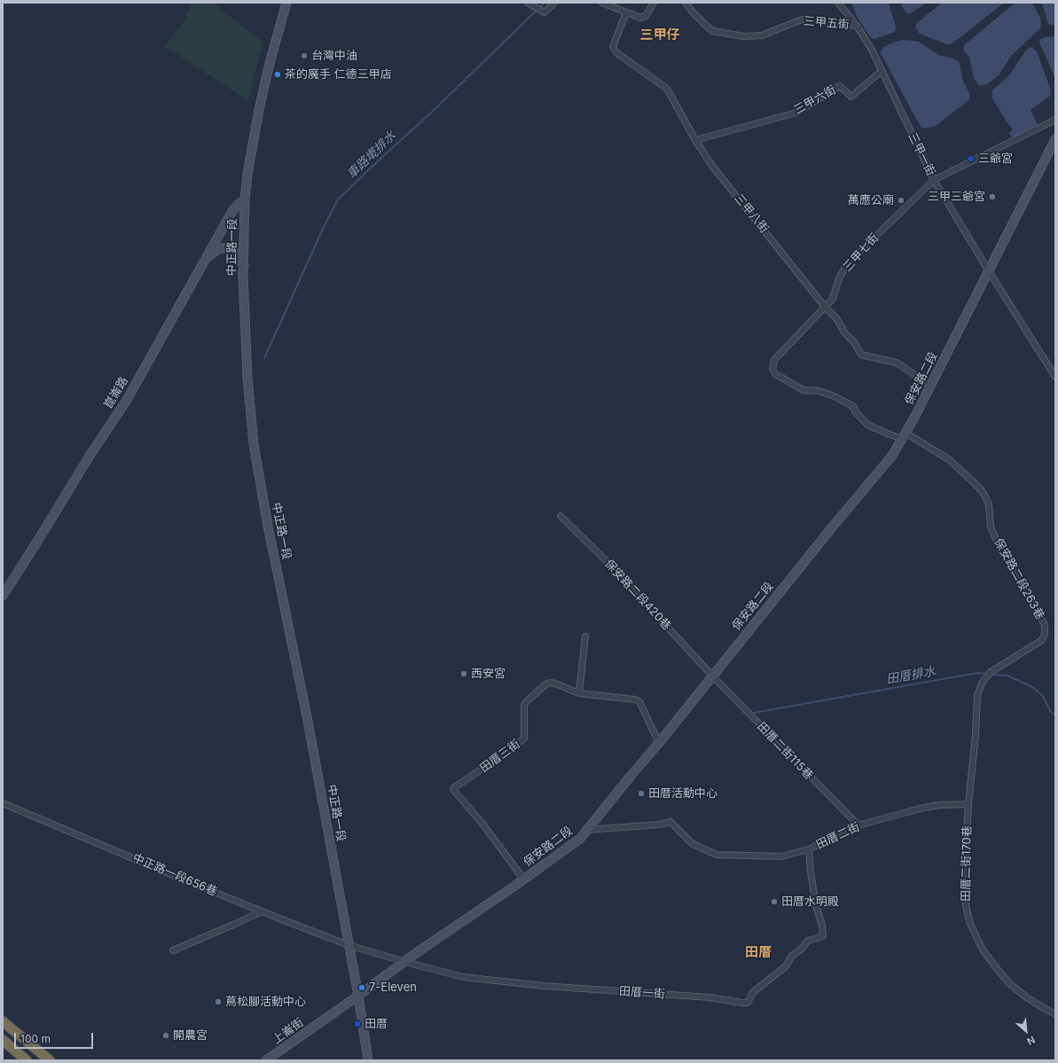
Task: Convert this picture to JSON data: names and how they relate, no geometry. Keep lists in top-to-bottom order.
{
  "streets": {
    "street": [
      "三甲五街",
      "三甲六街",
      "三甲一街",
      "三甲八街",
      "中正路一段",
      "三甲七街",
      "保安路二段",
      "崑崙路",
      "保安路二段263巷",
      "保安路二段420巷",
      "田厝二街115巷",
      "田厝三街",
      "田厝二街",
      "田厝二街170巷",
      "中正路一段656巷",
      "田厝一街",
      "上崙街"
    ]
  },
  "crossings": [
    ["三甲五街", "三甲一街"],
    ["三甲六街", "三甲一街"],
    ["三甲六街", "三甲八街"],
    ["三甲一街", "三甲七街"],
    ["三甲一街", "保安路二段"],
    ["三甲八街", "三甲七街"],
    ["三甲八街", "保安路二段"],
    ["中正路一段", "保安路二段"],
    ["中正路一段", "崑崙路"],
    ["中正路一段", "中正路一段656巷"],
    ["中正路一段", "田厝一街"],
    ["中正路一段", "上崙街"],
    ["三甲七街", "保安路二段"],
    ["三甲七街", "保安路二段263巷"],
    ["保安路二段", "保安路二段263巷"],
    ["保安路二段", "保安路二段420巷"],
    ["保安路二段", "田厝二街115巷"],
    ["保安路二段", "田厝三街"],
    ["保安路二段", "田厝二街"],
    ["保安路二段", "田厝一街"],
    ["保安路二段", "上崙街"],
    ["保安路二段263巷", "田厝二街"],
    ["保安路二段263巷", "田厝二街170巷"],
    ["保安路二段420巷", "田厝二街115巷"],
    ["田厝二街115巷", "田厝二街"],
    ["田厝二街", "田厝二街170巷"],
    ["田厝二街", "田厝一街"],
    ["中正路一段656巷", "田厝一街"]
  ],
  "districts": ["三甲仔", "田厝"],
  "water": ["車路墘排水", "田厝排水"],
  "places": [
    "台灣中油",
    "茶的魔手 仁德三甲店",
    "三爺宮",
    "三甲三爺宮",
    "萬應公廟",
    "西安宮",
    "田厝活動中心",
    "田厝水明殿",
    "7-Eleven",
    "蔦松腳活動中心",
    "田厝",
    "開農宮"
  ],
  "scale_bar": "100 m",
  "north": "bottom right"
}
